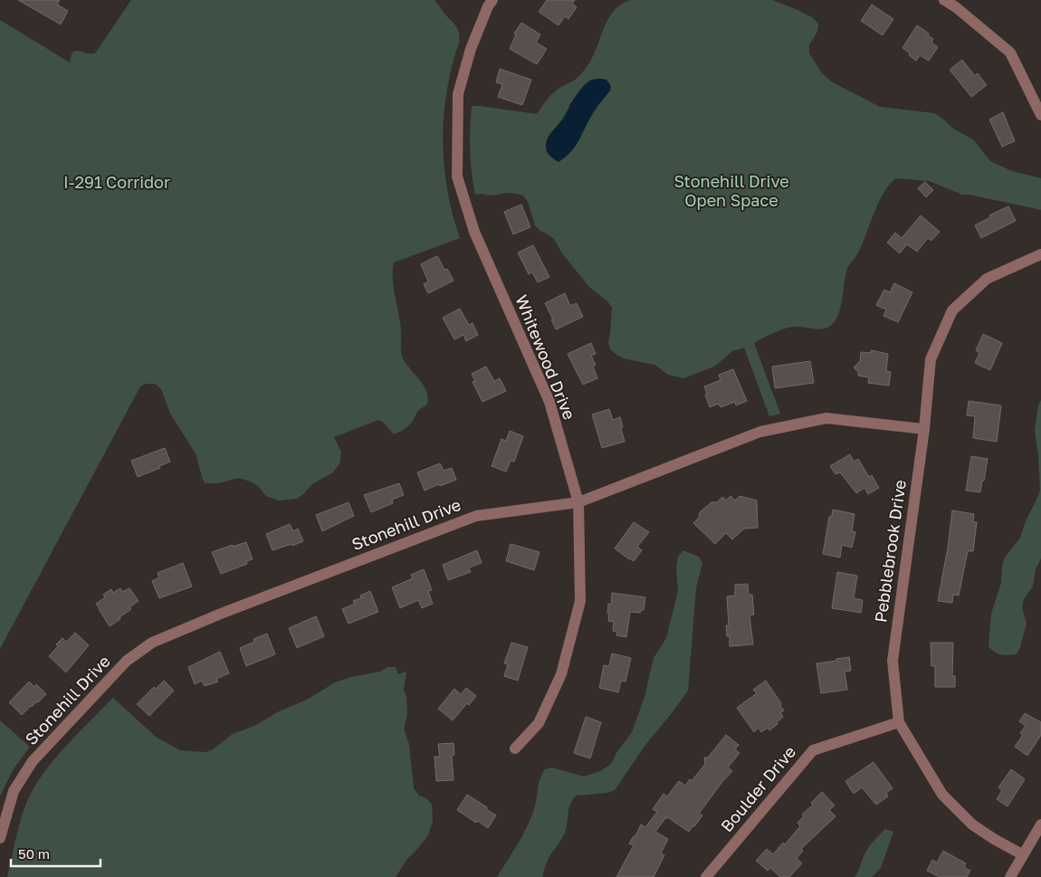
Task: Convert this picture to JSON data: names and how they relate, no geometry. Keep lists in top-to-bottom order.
{
  "streets": {
    "street": [
      "Whitewood Drive",
      "Stonehill Drive",
      "Pebblebrook Drive",
      "Boulder Drive"
    ]
  },
  "crossings": [
    ["Whitewood Drive", "Stonehill Drive"],
    ["Stonehill Drive", "Pebblebrook Drive"],
    ["Pebblebrook Drive", "Boulder Drive"]
  ],
  "parks": ["Stonehill Drive Open Space", "I-291 Corridor"],
  "scale_bar": "50 m"
}
